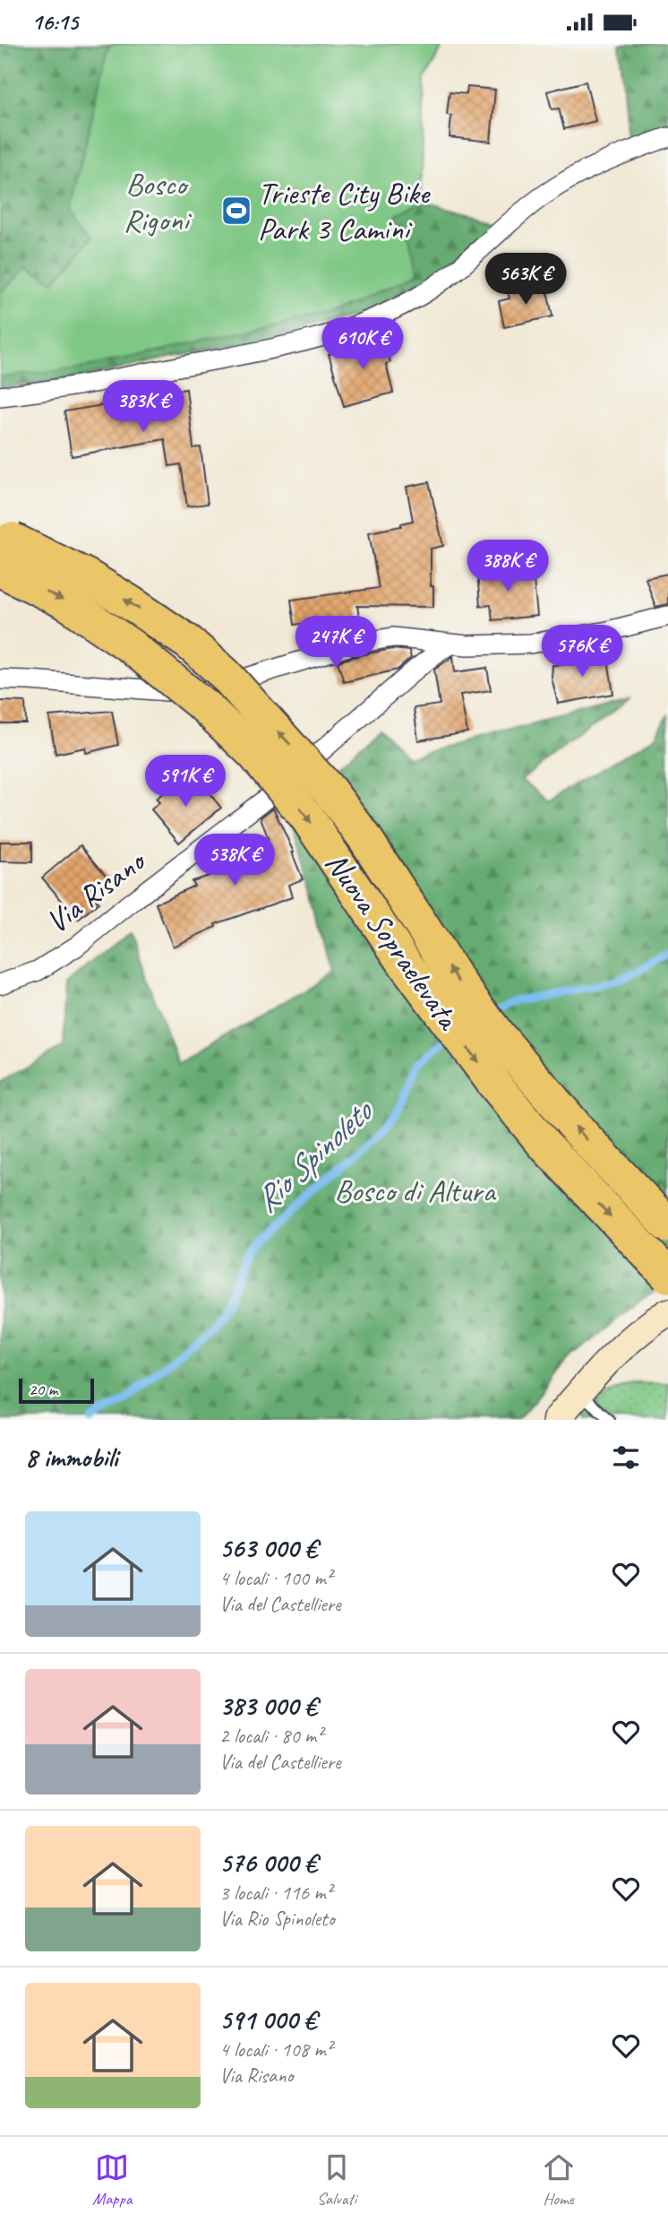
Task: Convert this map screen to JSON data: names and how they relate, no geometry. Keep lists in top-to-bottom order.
{
  "streets": {
    "highway": ["Nuova Sopraelevata"],
    "street": ["Via Risano"]
  },
  "water": ["Rio Spinoleto"],
  "parks": ["Bosco Rigoni", "Bosco di Altura"],
  "places": {
    "sports": ["Trieste City Bike Park 3 Camini"]
  },
  "scale_bar": "20 m",
  "page": {
    "status": "16:15",
    "price": [
      "563K €",
      "610K €",
      "383K €",
      "388K €",
      "247K €",
      "576K €",
      "591K €",
      "538K €"
    ],
    "scale": "20 m",
    "heading": "8 immobili",
    "list": [
      {
        "name": "563 000 €",
        "note": "4 locali · 100 m² · Via del Castelliere"
      },
      {
        "name": "383 000 €",
        "note": "2 locali · 80 m² · Via del Castelliere"
      },
      {
        "name": "576 000 €",
        "note": "3 locali · 116 m² · Via Rio Spinoleto"
      },
      {
        "name": "591 000 €",
        "note": "4 locali · 108 m² · Via Risano"
      }
    ],
    "tabs": ["Mappa", "Salvati", "Home"]
  }
}
